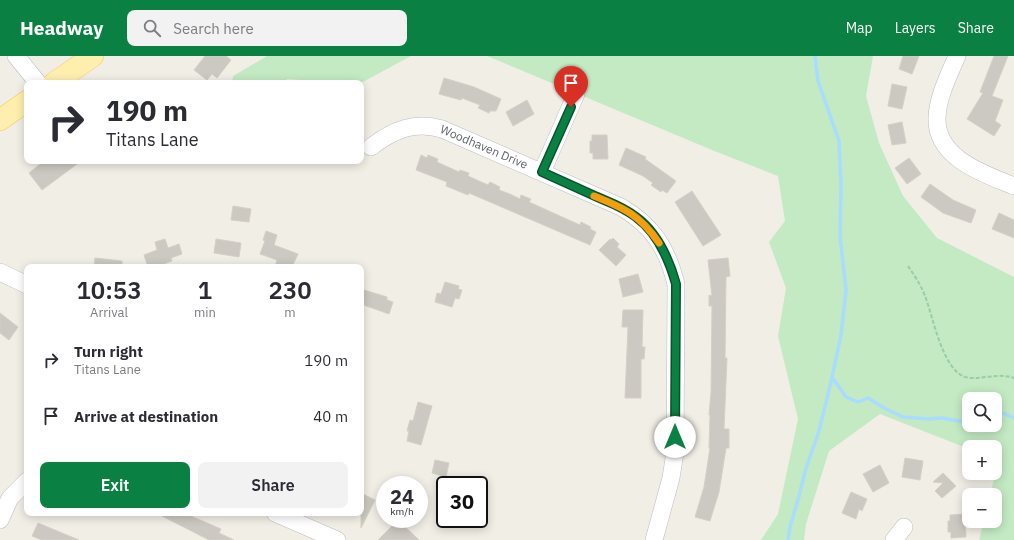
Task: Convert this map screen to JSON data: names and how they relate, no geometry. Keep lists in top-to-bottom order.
{
  "streets": {
    "street": ["Woodhaven Drive"]
  },
  "page": {
    "header": "Headway",
    "search": "Search here",
    "nav": ["Map", "Layers", "Share"],
    "turn": ["190 m", "Titans Lane"],
    "eta": [
      "10:53",
      "Arrival",
      "1",
      "min",
      "230",
      "m"
    ],
    "list": [
      {
        "name": "Turn right",
        "note": "Titans Lane",
        "value": "190 m"
      },
      {
        "name": "Arrive at destination",
        "value": "40 m"
      }
    ],
    "map_buttons": ["+", "−"],
    "buttons": ["Exit", "Share"],
    "speed": "24 km/h",
    "limit": "30"
  }
}
